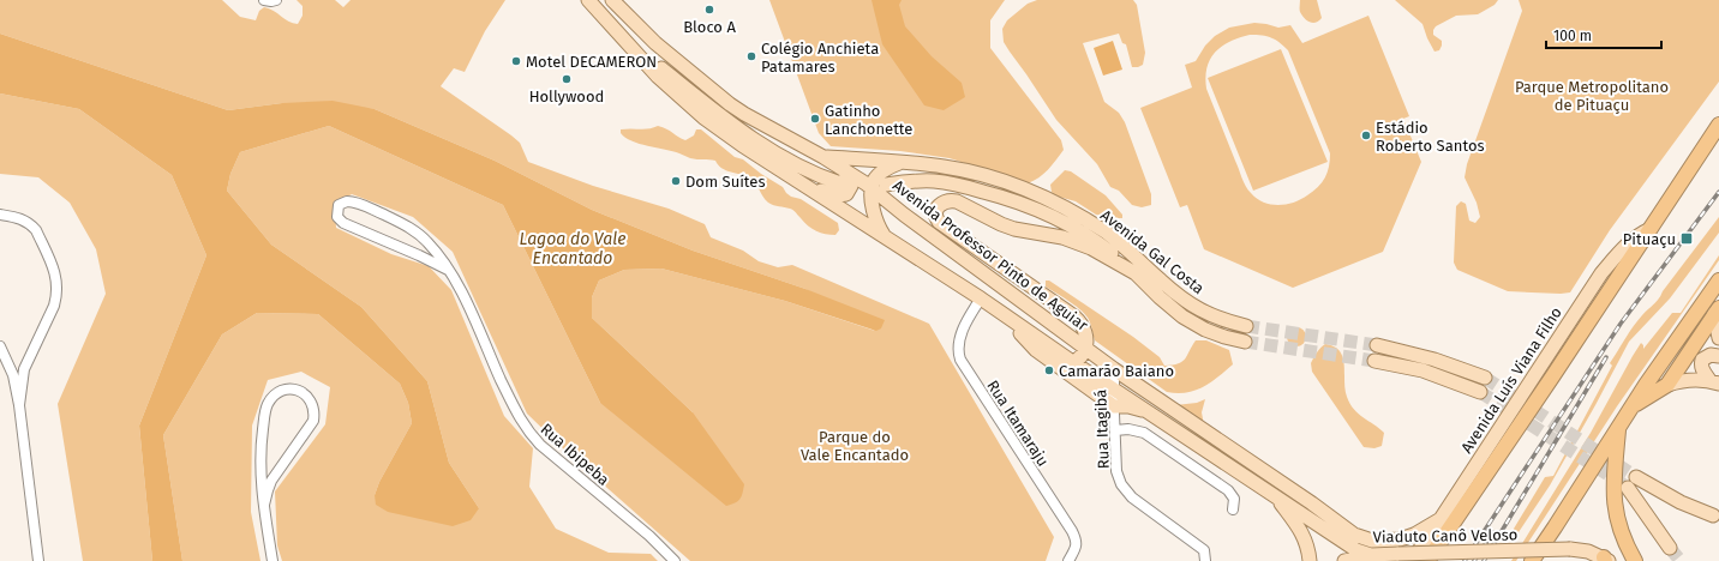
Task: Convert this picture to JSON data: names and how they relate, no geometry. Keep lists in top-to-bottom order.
{
  "streets": {
    "highway": ["Avenida Luís Viana Filho"],
    "main road": ["Avenida Gal Costa", "Avenida Professor Pinto de Aguiar", "Viaduto Canô Veloso"],
    "street": ["Rua Itamaraju", "Rua Itagibá", "Rua Ibipeba"]
  },
  "crossings": [
    ["Avenida Gal Costa", "Avenida Professor Pinto de Aguiar"],
    ["Avenida Professor Pinto de Aguiar", "Avenida Luís Viana Filho"],
    ["Avenida Professor Pinto de Aguiar", "Rua Itagibá"]
  ],
  "water": ["Lagoa do Vale Encantado"],
  "parks": ["Parque Metropolitano de Pituaçu", "Parque do Vale Encantado"],
  "places": {
    "other": [
      "Bloco A",
      "Colégio Anchieta Patamares",
      "Motel DECAMERON",
      "Hollywood",
      "Gatinho Lanchonette",
      "Estádio Roberto Santos",
      "Dom Suítes",
      "Camarão Baiano"
    ],
    "transit": ["Pituaçu"]
  },
  "scale_bar": "100 m"
}
